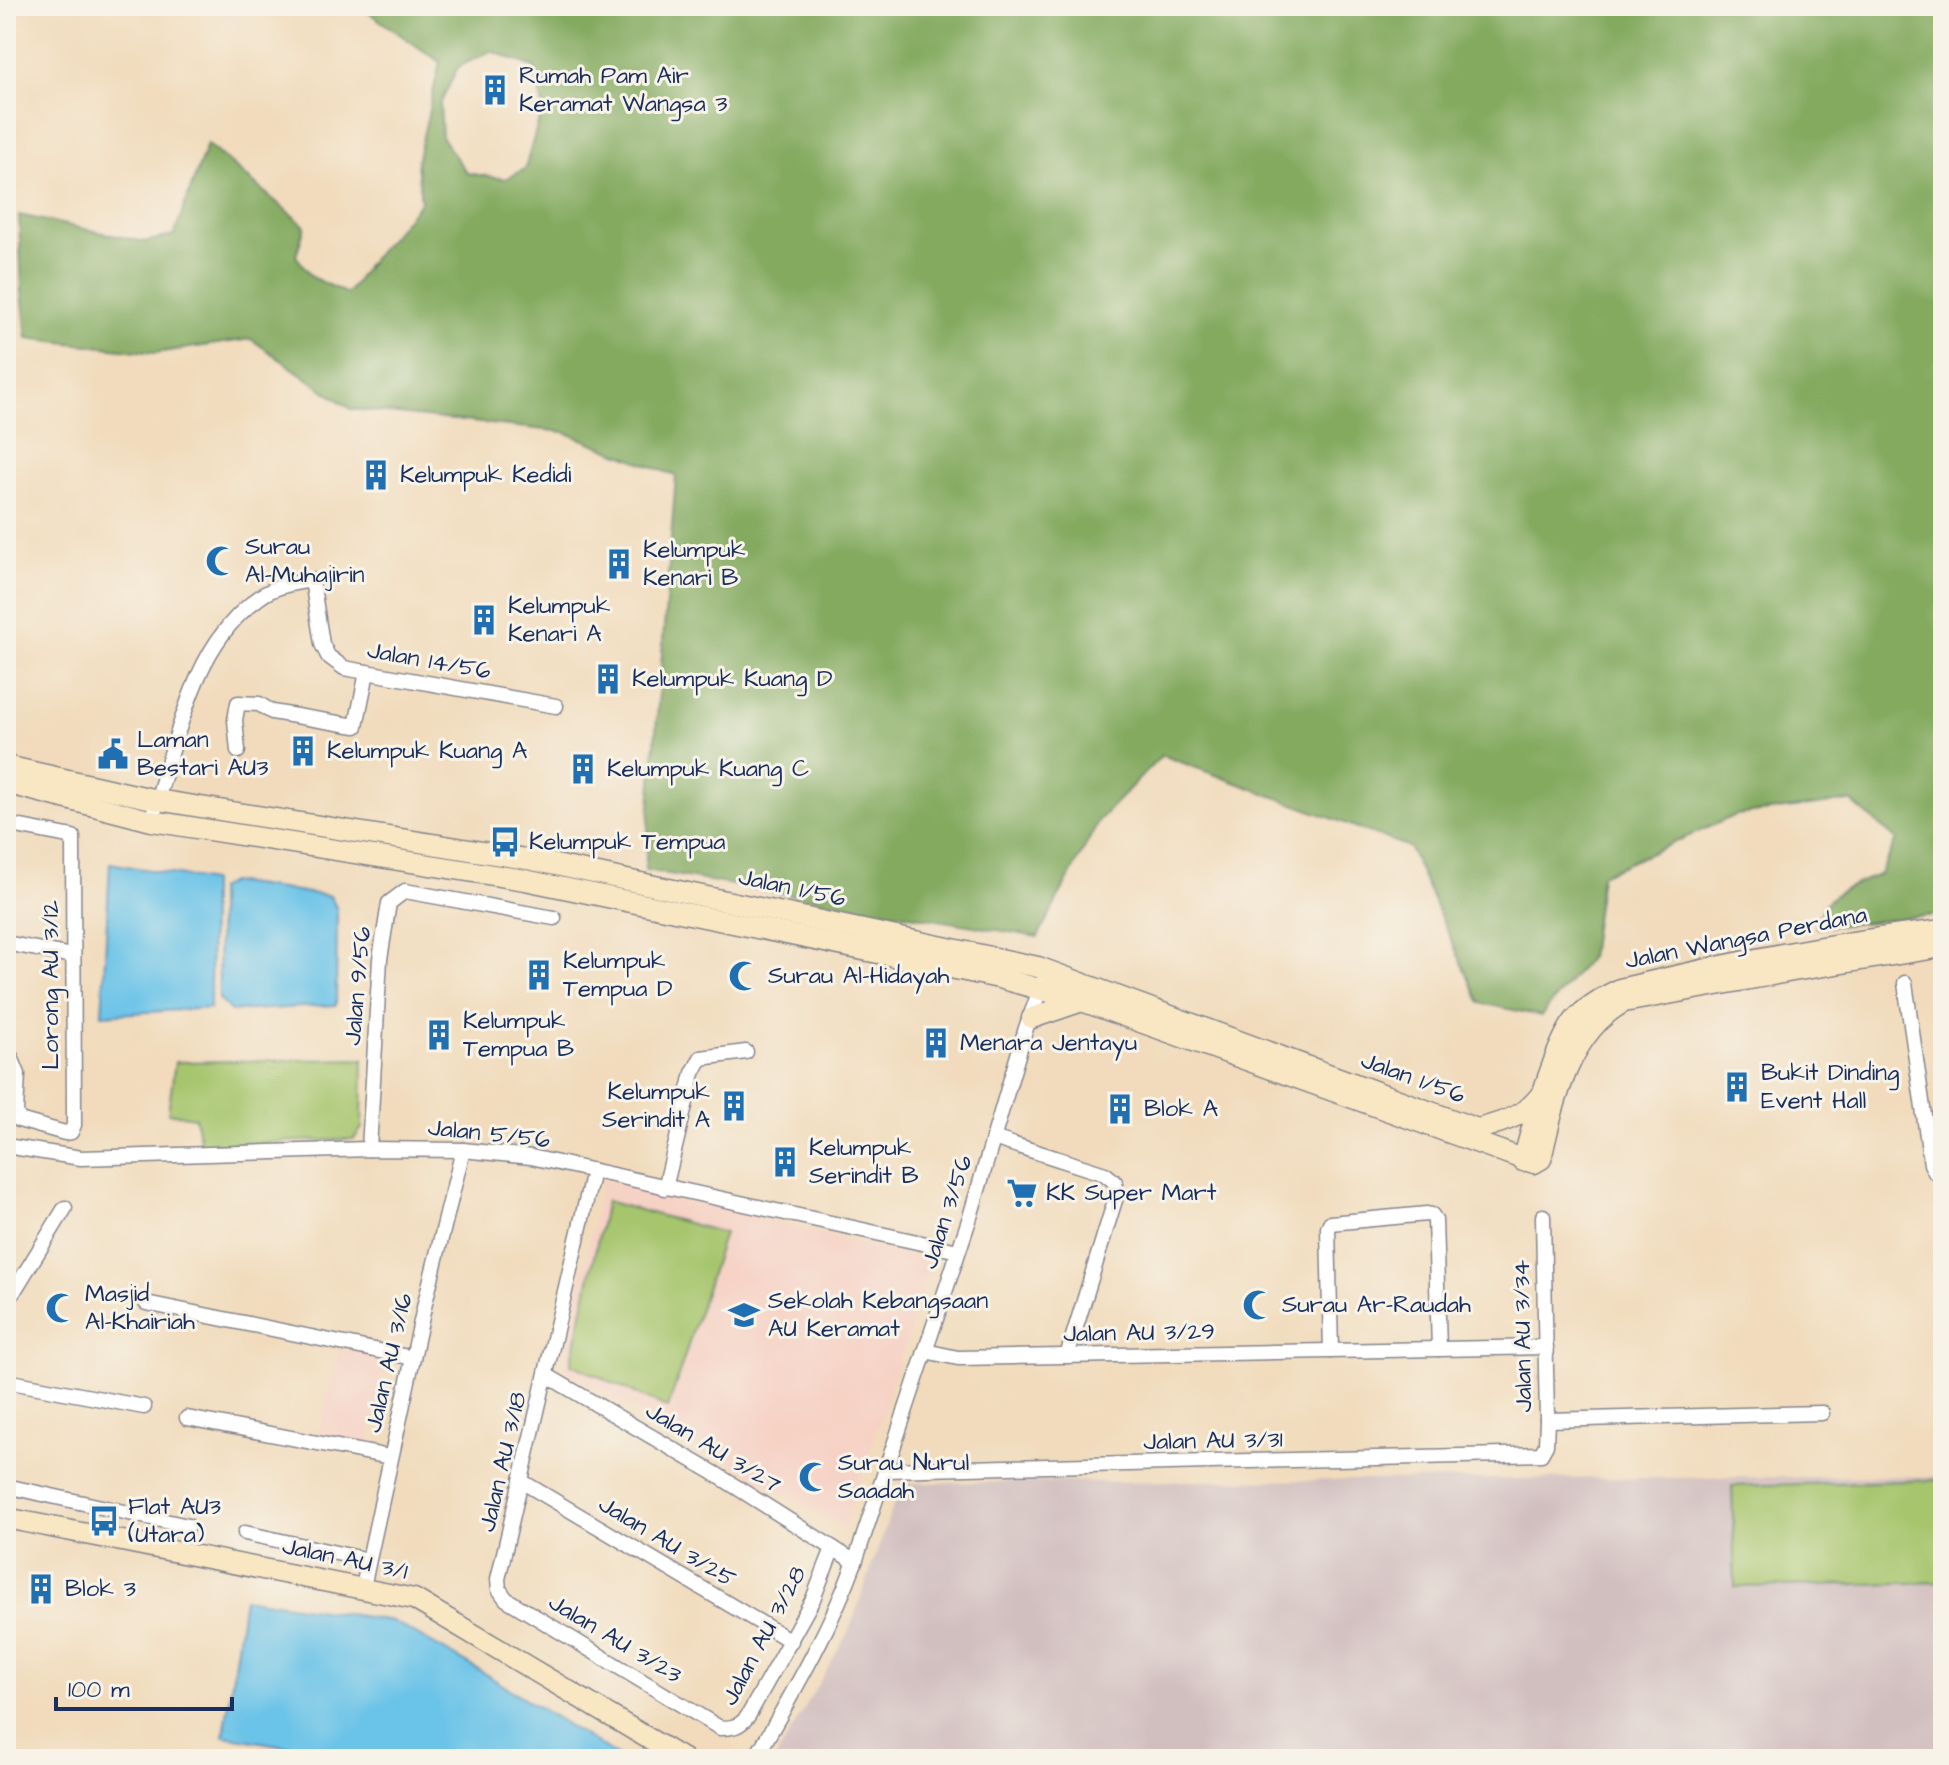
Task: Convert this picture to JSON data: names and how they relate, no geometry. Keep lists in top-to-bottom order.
{
  "streets": {
    "main road": ["Jalan 1/56", "Jalan Wangsa Perdana", "Jalan AU 3/1"],
    "street": [
      "Jalan 14/56",
      "Lorong AU 3/12",
      "Jalan 9/56",
      "Jalan 5/56",
      "Jalan 3/56",
      "Jalan AU 3/29",
      "Jalan AU 3/34",
      "Jalan AU 3/16",
      "Jalan AU 3/31",
      "Jalan AU 3/27",
      "Jalan AU 3/18",
      "Jalan AU 3/25",
      "Jalan AU 3/28",
      "Jalan AU 3/23"
    ]
  },
  "crossings": [
    ["Jalan 14/56", "Jalan 1/56"],
    ["Jalan 1/56", "Jalan Wangsa Perdana"],
    ["Jalan 1/56", "Jalan 3/56"],
    ["Jalan 9/56", "Jalan 5/56"],
    ["Jalan 5/56", "Jalan 3/56"],
    ["Jalan 5/56", "Jalan AU 3/16"],
    ["Jalan 5/56", "Jalan AU 3/18"],
    ["Jalan 3/56", "Jalan AU 3/29"],
    ["Jalan 3/56", "Jalan AU 3/31"],
    ["Jalan 3/56", "Jalan AU 3/27"],
    ["Jalan AU 3/29", "Jalan AU 3/34"],
    ["Jalan AU 3/34", "Jalan AU 3/31"],
    ["Jalan AU 3/16", "Jalan AU 3/1"],
    ["Jalan AU 3/27", "Jalan AU 3/18"],
    ["Jalan AU 3/27", "Jalan AU 3/28"],
    ["Jalan AU 3/18", "Jalan AU 3/25"],
    ["Jalan AU 3/18", "Jalan AU 3/23"],
    ["Jalan AU 3/25", "Jalan AU 3/28"],
    ["Jalan AU 3/28", "Jalan AU 3/23"]
  ],
  "places": {
    "building": [
      "Rumah Pam Air Keramat Wangsa 3",
      "Kelumpuk Kedidi",
      "Kelumpuk Kenari B",
      "Kelumpuk Kenari A",
      "Kelumpuk Kuang D",
      "Kelumpuk Kuang A",
      "Kelumpuk Kuang C",
      "Kelumpuk Tempua D",
      "Kelumpuk Tempua B",
      "Menara Jentayu",
      "Bukit Dinding Event Hall",
      "Kelumpuk Serindit A",
      "Blok A",
      "Kelumpuk Serindit B",
      "Blok 3"
    ],
    "mosque": [
      "Surau Al-Muhajirin",
      "Surau Al-Hidayah",
      "Surau Ar-Raudah",
      "Masjid Al-Khairiah",
      "Surau Nurul Saadah"
    ],
    "public building": ["Laman Bestari AU3"],
    "bus stop": ["Kelumpuk Tempua", "Flat AU3 (Utara)"],
    "supermarket": ["KK Super Mart"],
    "school or university": ["Sekolah Kebangsaan AU Keramat"]
  },
  "scale_bar": "100 m"
}
